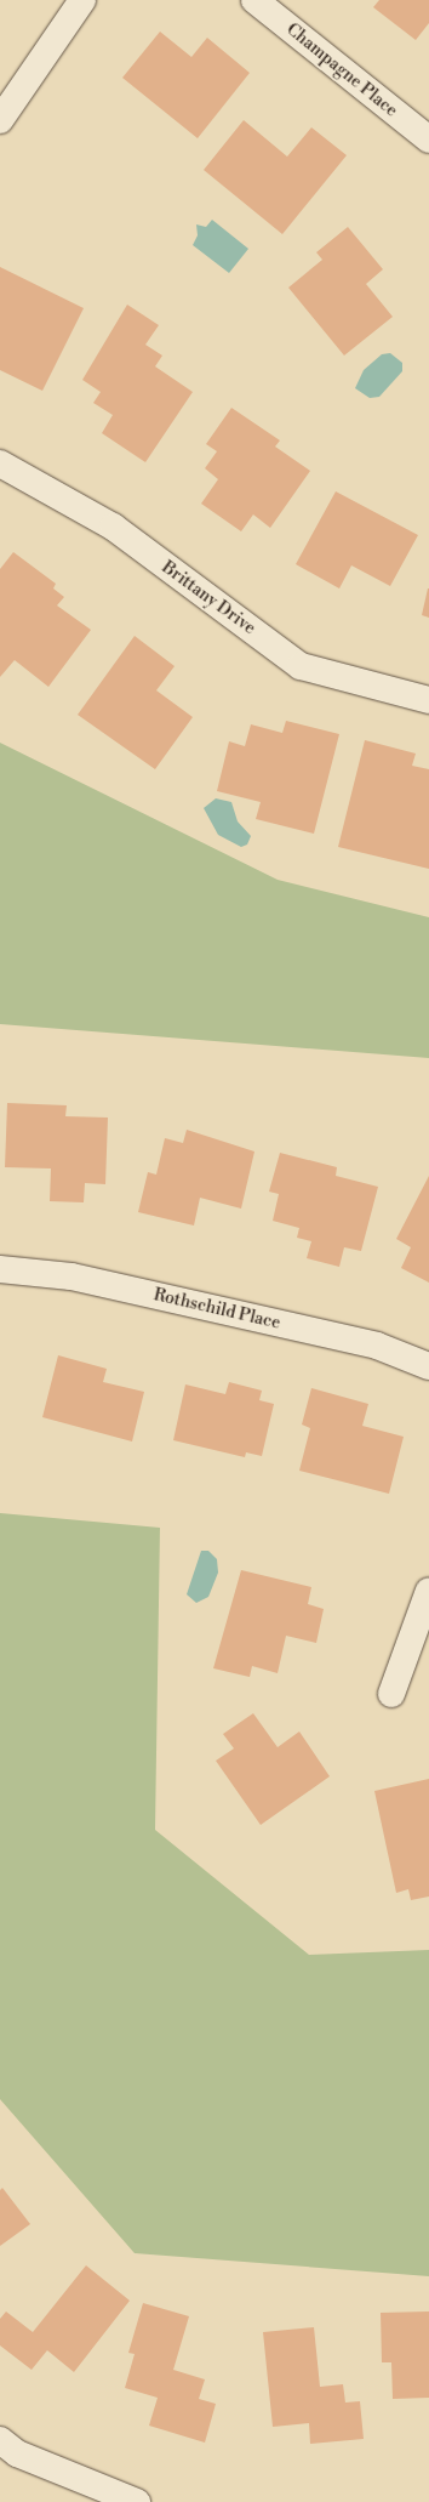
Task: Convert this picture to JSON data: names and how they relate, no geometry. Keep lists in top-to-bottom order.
{
  "streets": {
    "street": ["Champagne Place", "Brittany Drive", "Rothschild Place"]
  }
}
